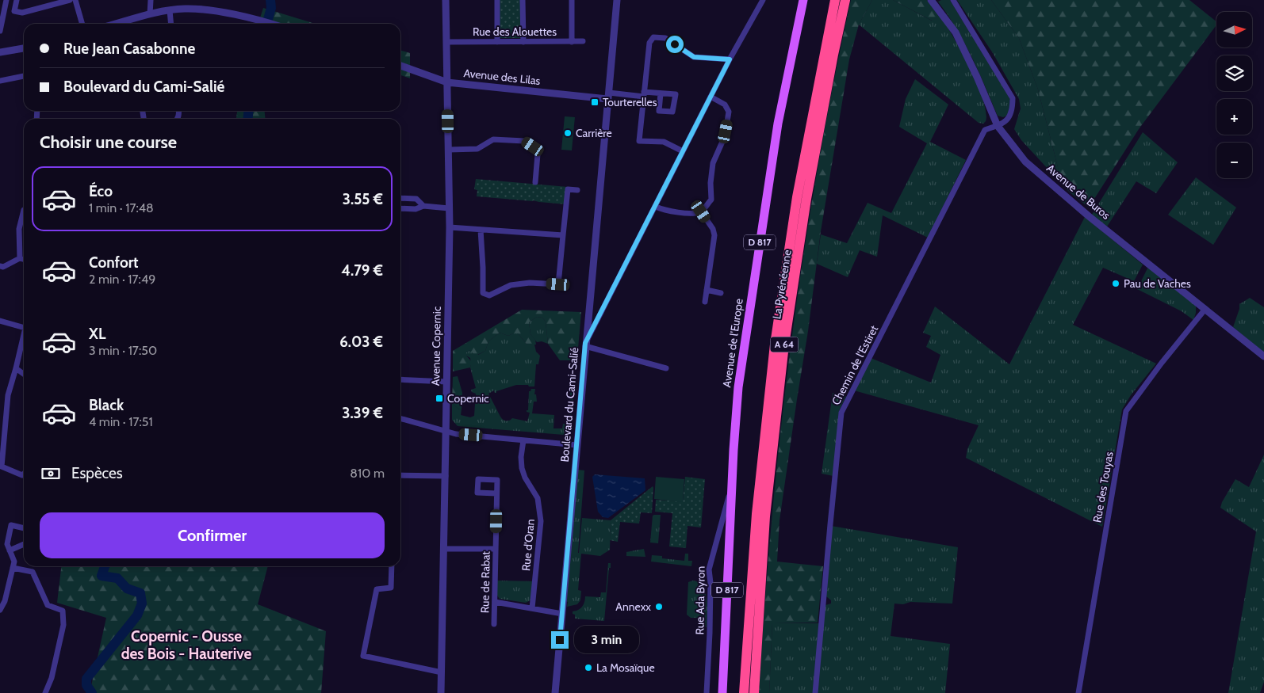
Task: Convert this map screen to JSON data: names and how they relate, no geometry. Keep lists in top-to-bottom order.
{
  "streets": {
    "highway": ["La Pyrénéenne", "A 64"],
    "main road": ["D 817", "Avenue de l'Europe"],
    "street": [
      "Rue des Alouettes",
      "Avenue des Lilas",
      "Avenue de Buros",
      "Avenue Copernic",
      "Chemin de l'Estiret",
      "Boulevard du Cami-Salié",
      "Rue des Touyas",
      "Rue d'Oran",
      "Rue de Rabat",
      "Rue Ada Byron"
    ]
  },
  "crossings": [
    ["Rue des Alouettes", "Avenue Copernic"],
    ["Avenue des Lilas", "Avenue Copernic"],
    ["Avenue des Lilas", "Boulevard du Cami-Salié"],
    ["Avenue de Buros", "Chemin de l'Estiret"],
    ["Avenue de Buros", "Rue des Touyas"],
    ["Avenue de l'Europe", "Rue Ada Byron"]
  ],
  "districts": ["Copernic - Ousse des Bois - Hauterive"],
  "places": {
    "transit": ["Tourterelles", "Copernic"],
    "other": [
      "Carrière",
      "Pau de Vaches",
      "Annexx",
      "La Mosaïque"
    ]
  },
  "north": "right",
  "page": {
    "map_buttons": ["+", "−"],
    "banner": ["Rue Jean Casabonne", "Boulevard du Cami-Salié"],
    "heading": "Choisir une course",
    "list": [
      {
        "name": "Éco",
        "note": "1 min · 17:48",
        "value": "3.55 €"
      },
      {
        "name": "Confort",
        "note": "2 min · 17:49",
        "value": "4.79 €"
      },
      {
        "name": "XL",
        "note": "3 min · 17:50",
        "value": "6.03 €"
      },
      {
        "name": "Black",
        "note": "4 min · 17:51",
        "value": "3.39 €"
      }
    ],
    "pay": ["Espèces", "810 m"],
    "buttons": "Confirmer",
    "bubble": "3 min"
  }
}
